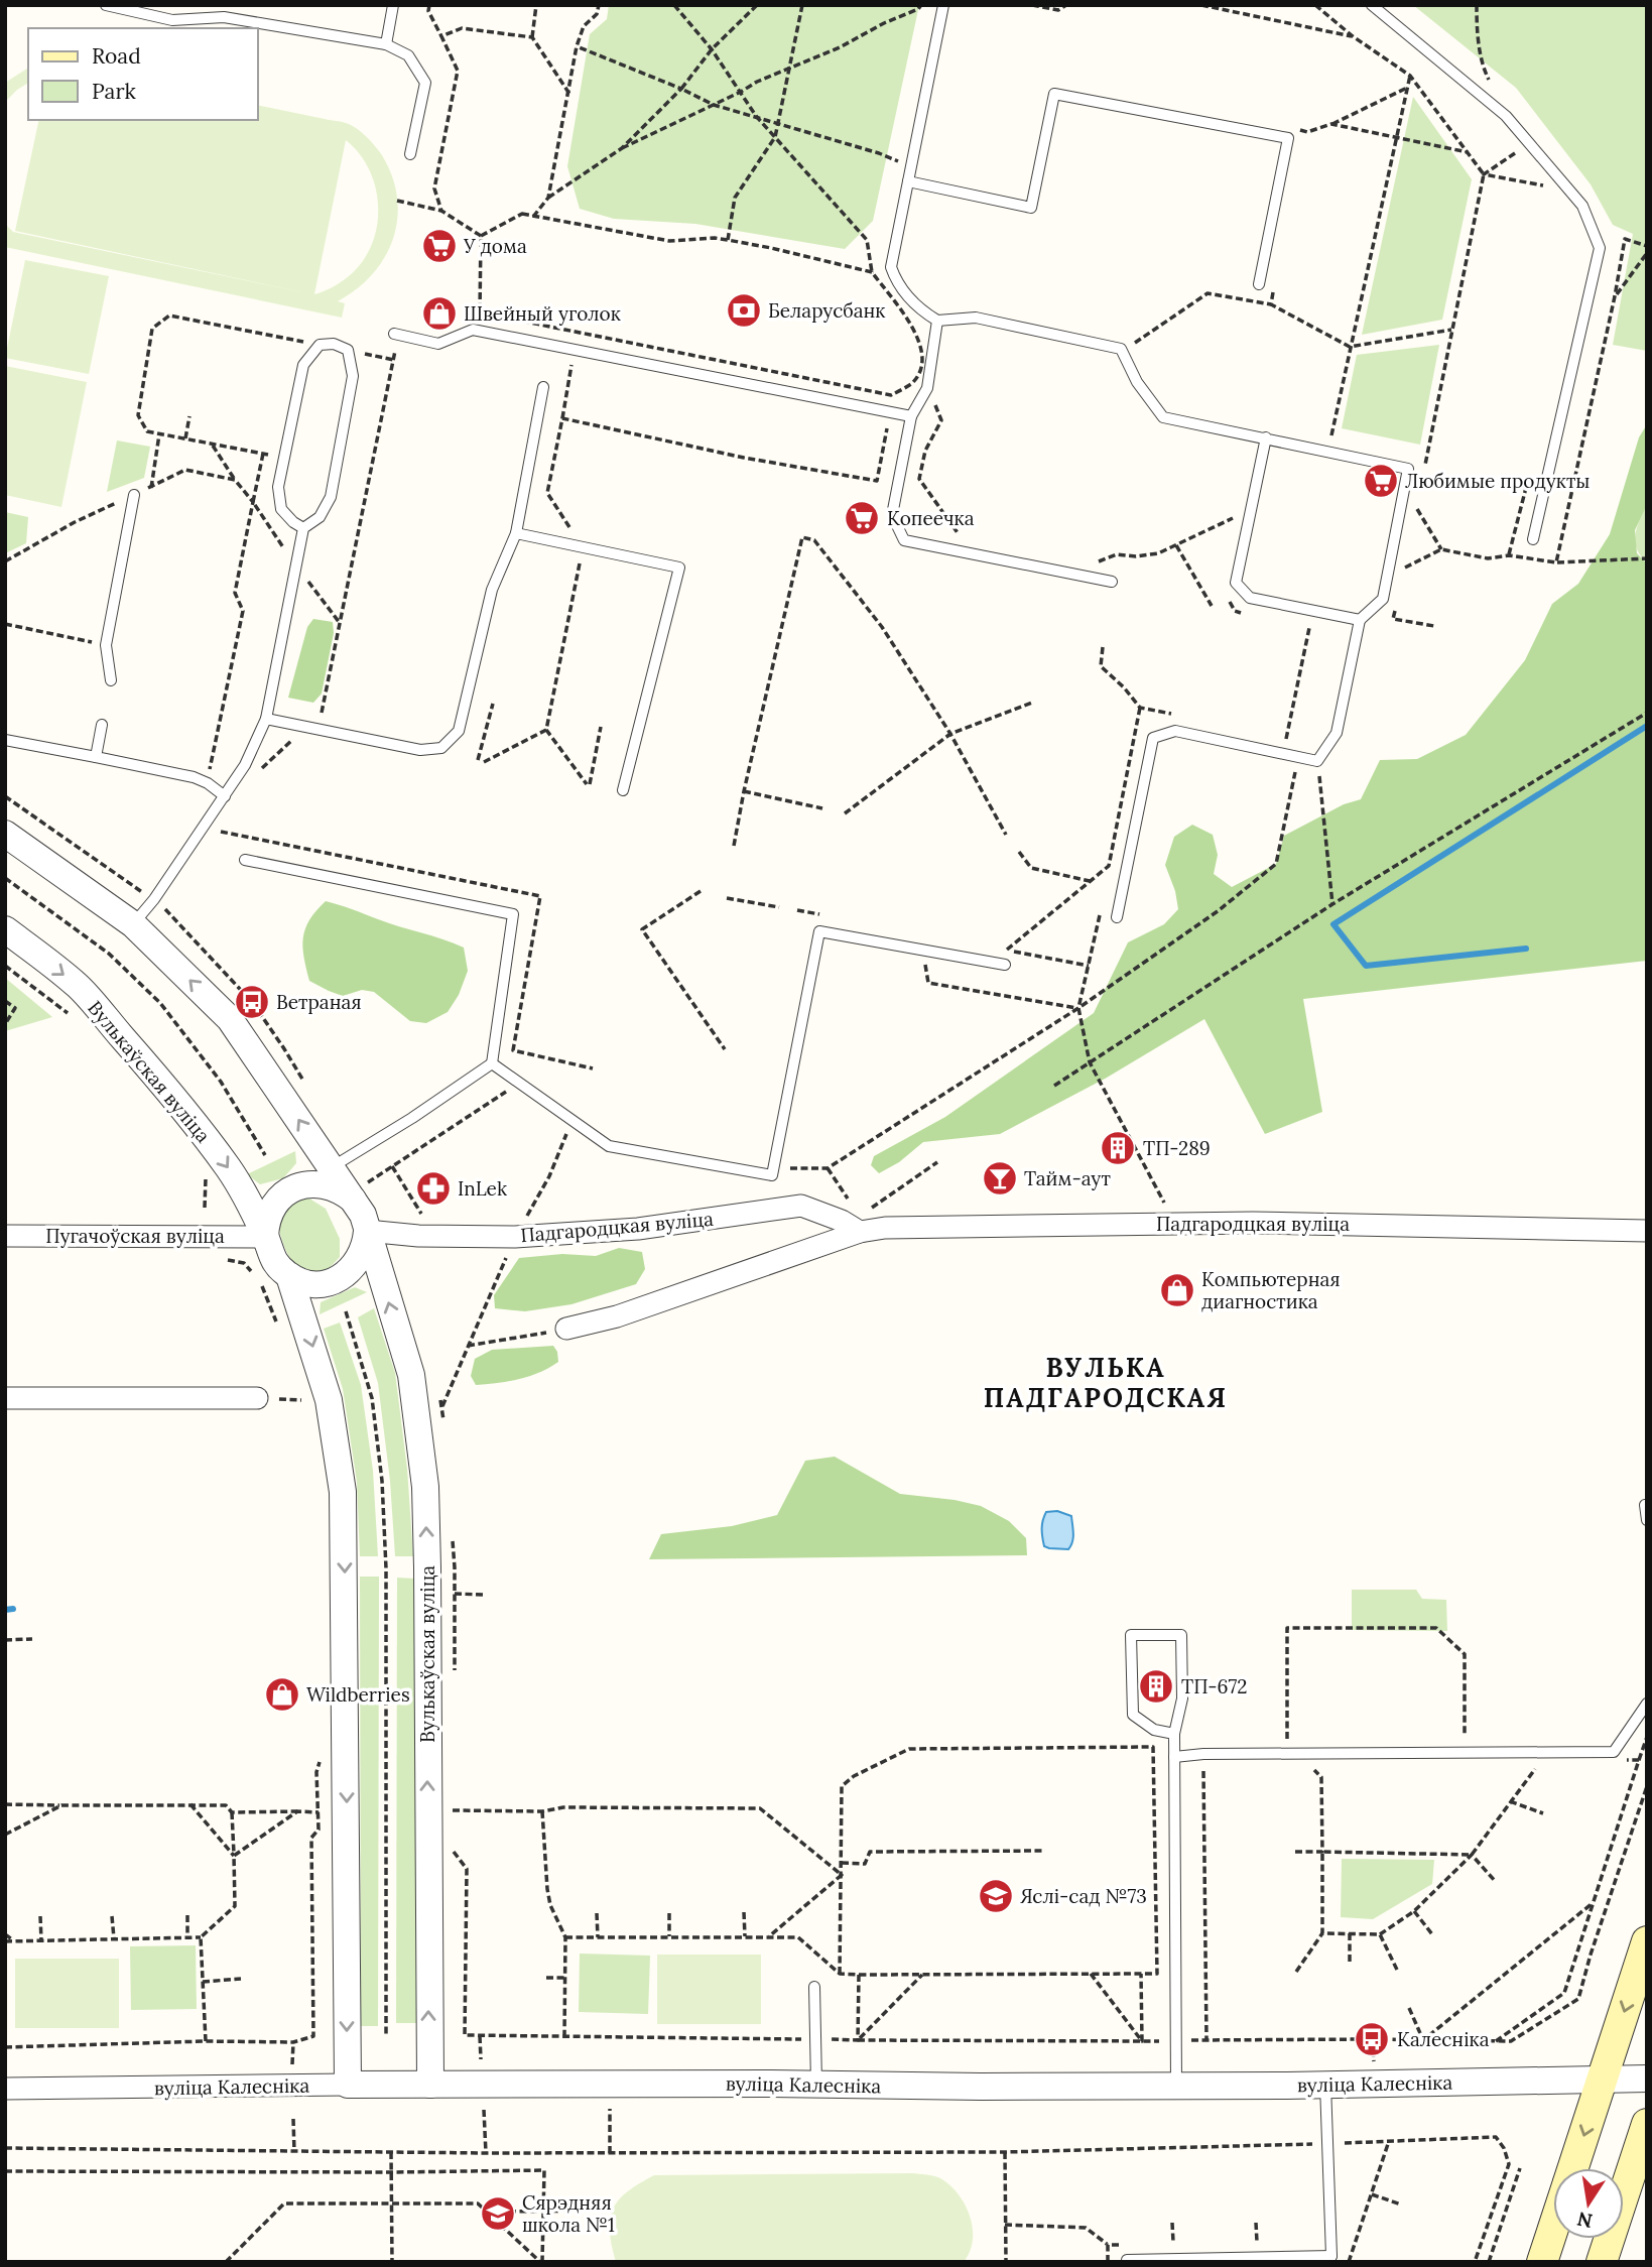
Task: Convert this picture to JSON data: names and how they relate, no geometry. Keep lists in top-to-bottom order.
{
  "streets": {
    "street": [
      "Вулькаўская вуліца",
      "Падгародцкая вуліца",
      "Пугачоўская вуліца",
      "вуліца Калесніка"
    ]
  },
  "crossings": [
    ["Вулькаўская вуліца", "Падгародцкая вуліца"],
    ["Вулькаўская вуліца", "Пугачоўская вуліца"],
    ["Вулькаўская вуліца", "вуліца Калесніка"],
    ["Падгародцкая вуліца", "Пугачоўская вуліца"]
  ],
  "districts": ["ВУЛЬКА ПАДГАРОДСКАЯ"],
  "places": {
    "supermarket": ["У дома", "Любимые продукты", "Копеечка"],
    "bank": ["Беларусбанк"],
    "shop": ["Швейный уголок", "Компьютерная диагностика", "Wildberries"],
    "bus stop": ["Ветраная", "Калесніка"],
    "building": ["ТП-289", "ТП-672"],
    "bar": ["Тайм-аут"],
    "pharmacy": ["InLek"],
    "school or university": ["Яслі-сад №73", "Сярэдняя школа №1"]
  },
  "legend": ["Road", "Park"],
  "north": "bottom"
}
